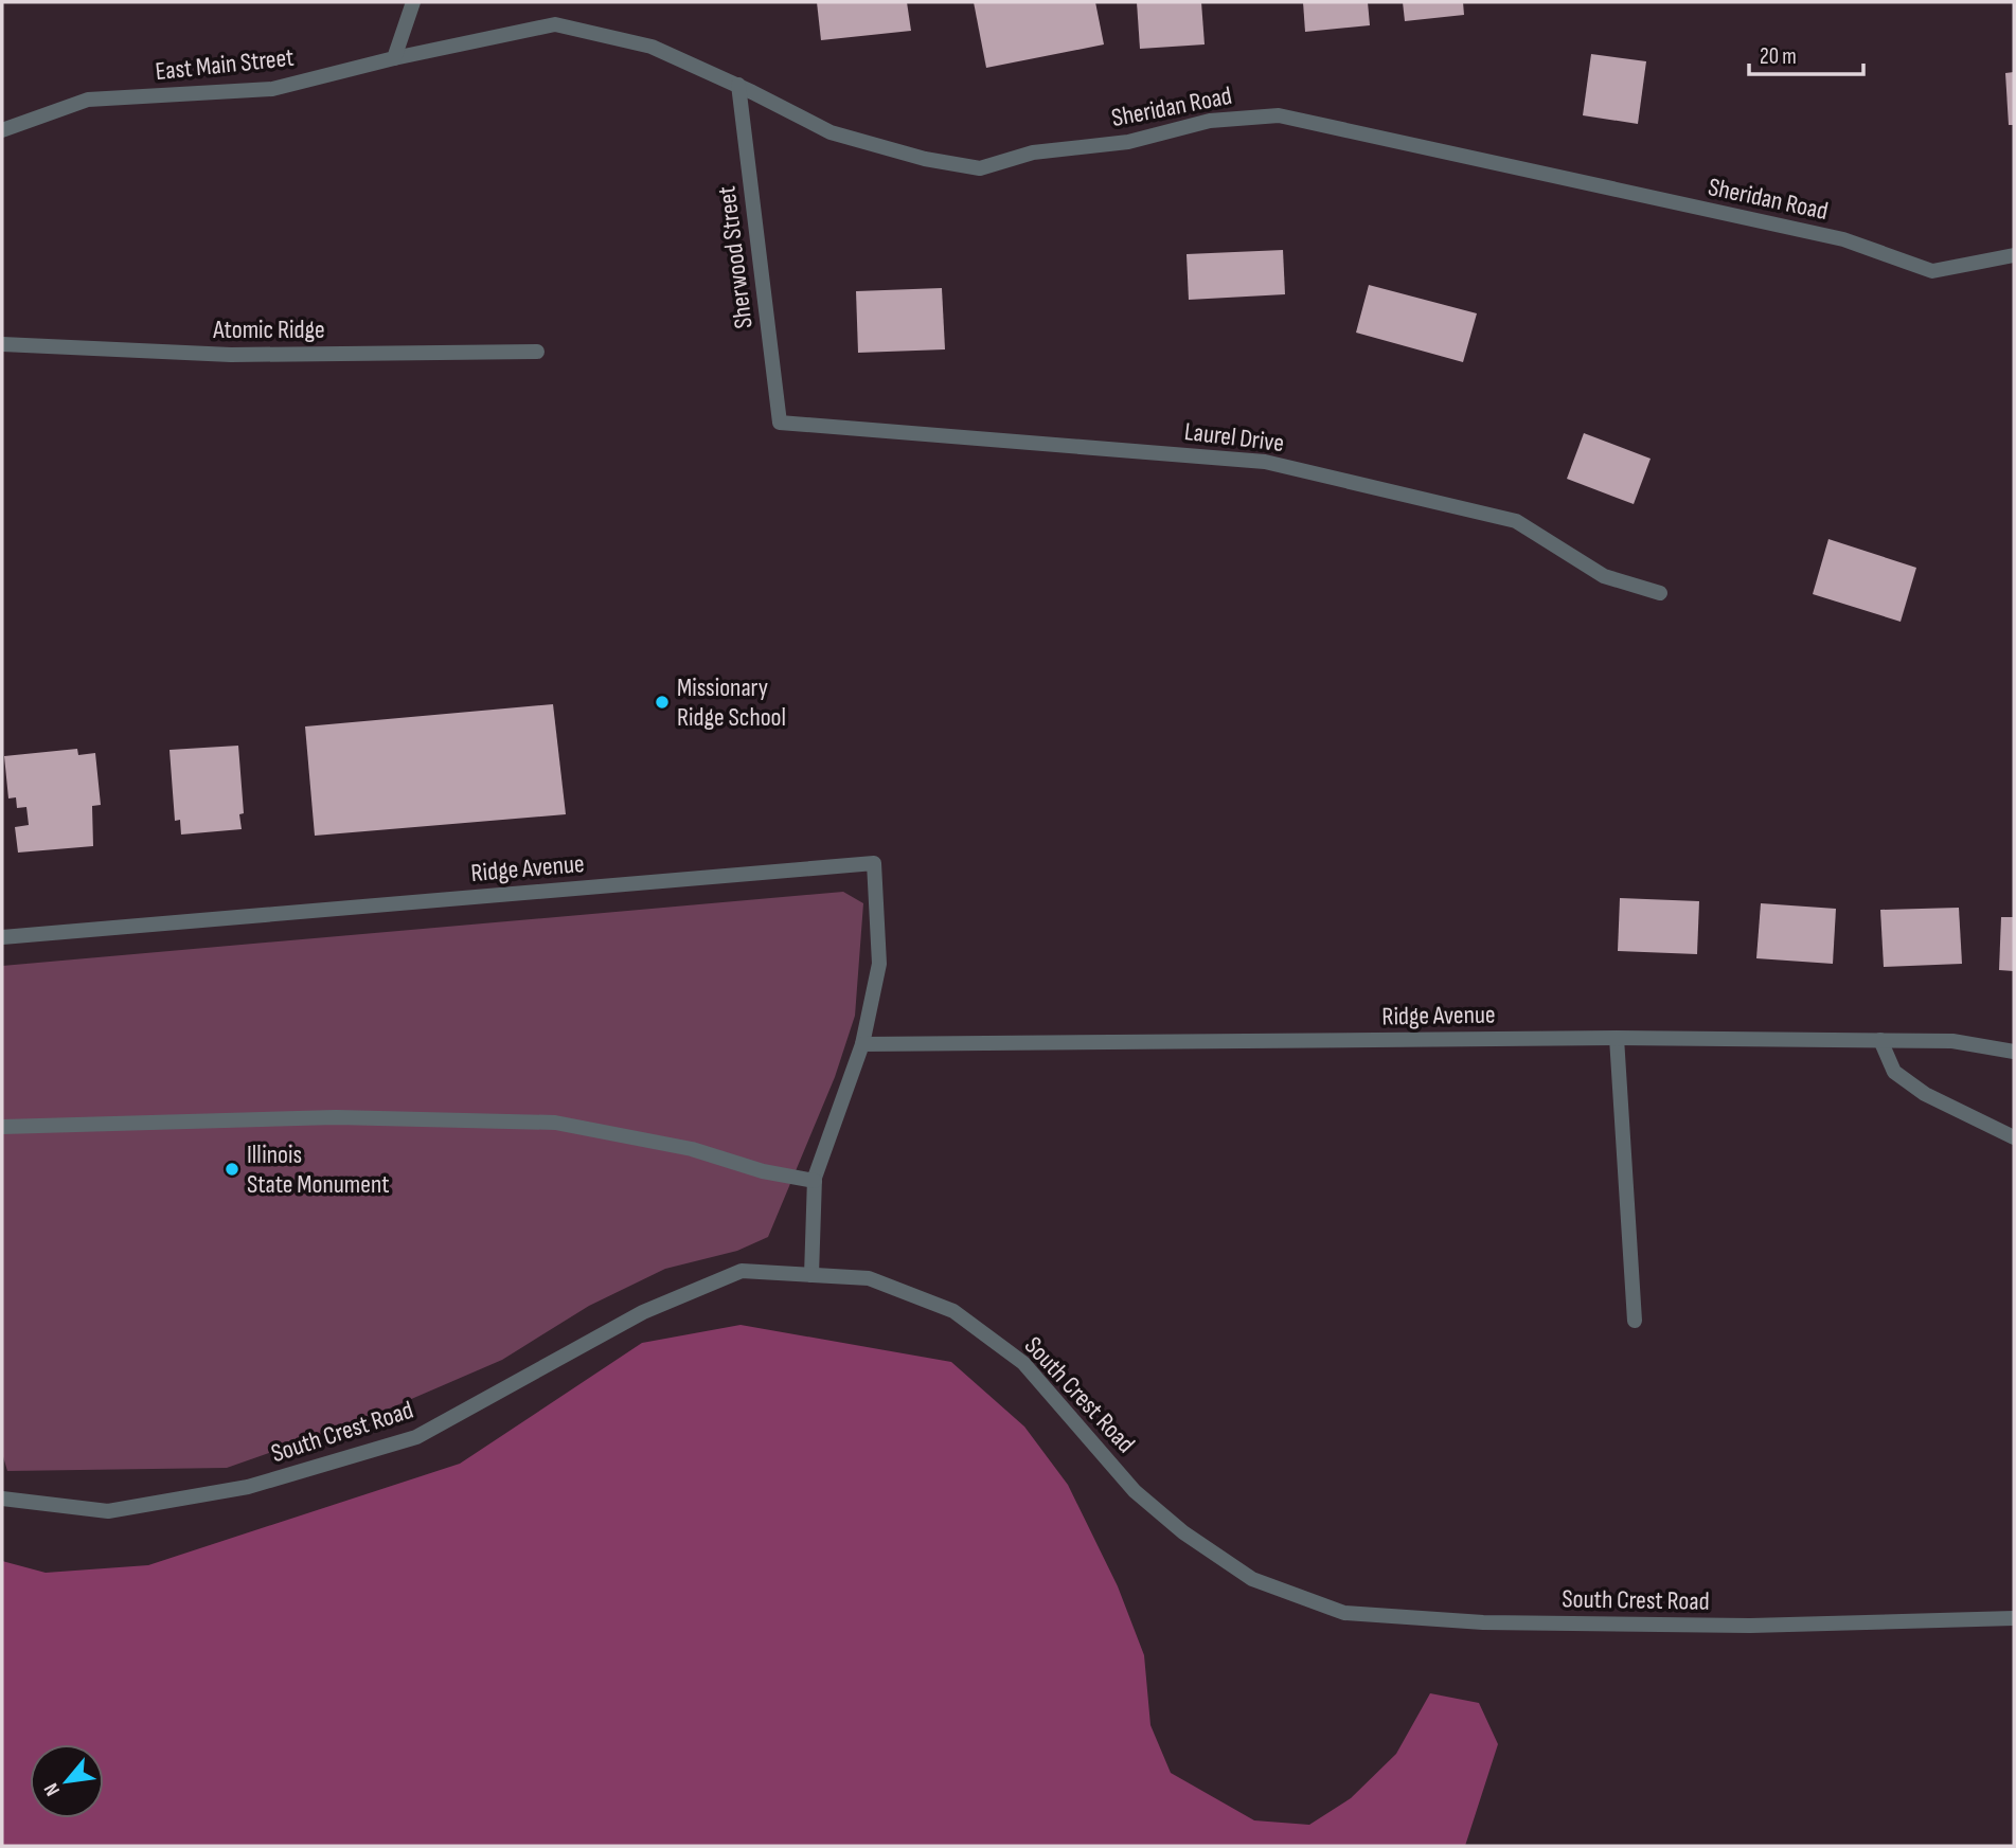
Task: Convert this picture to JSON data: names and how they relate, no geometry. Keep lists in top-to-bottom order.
{
  "streets": {
    "street": [
      "East Main Street",
      "Sheridan Road",
      "Sherwood Street",
      "Atomic Ridge",
      "Laurel Drive",
      "Ridge Avenue",
      "South Crest Road"
    ]
  },
  "crossings": [
    ["East Main Street", "Sheridan Road"],
    ["Sheridan Road", "Sherwood Street"],
    ["Sherwood Street", "Laurel Drive"],
    ["Ridge Avenue", "South Crest Road"]
  ],
  "places": ["Missionary Ridge School", "Illinois State Monument"],
  "scale_bar": "20 m",
  "north": "bottom left"
}
